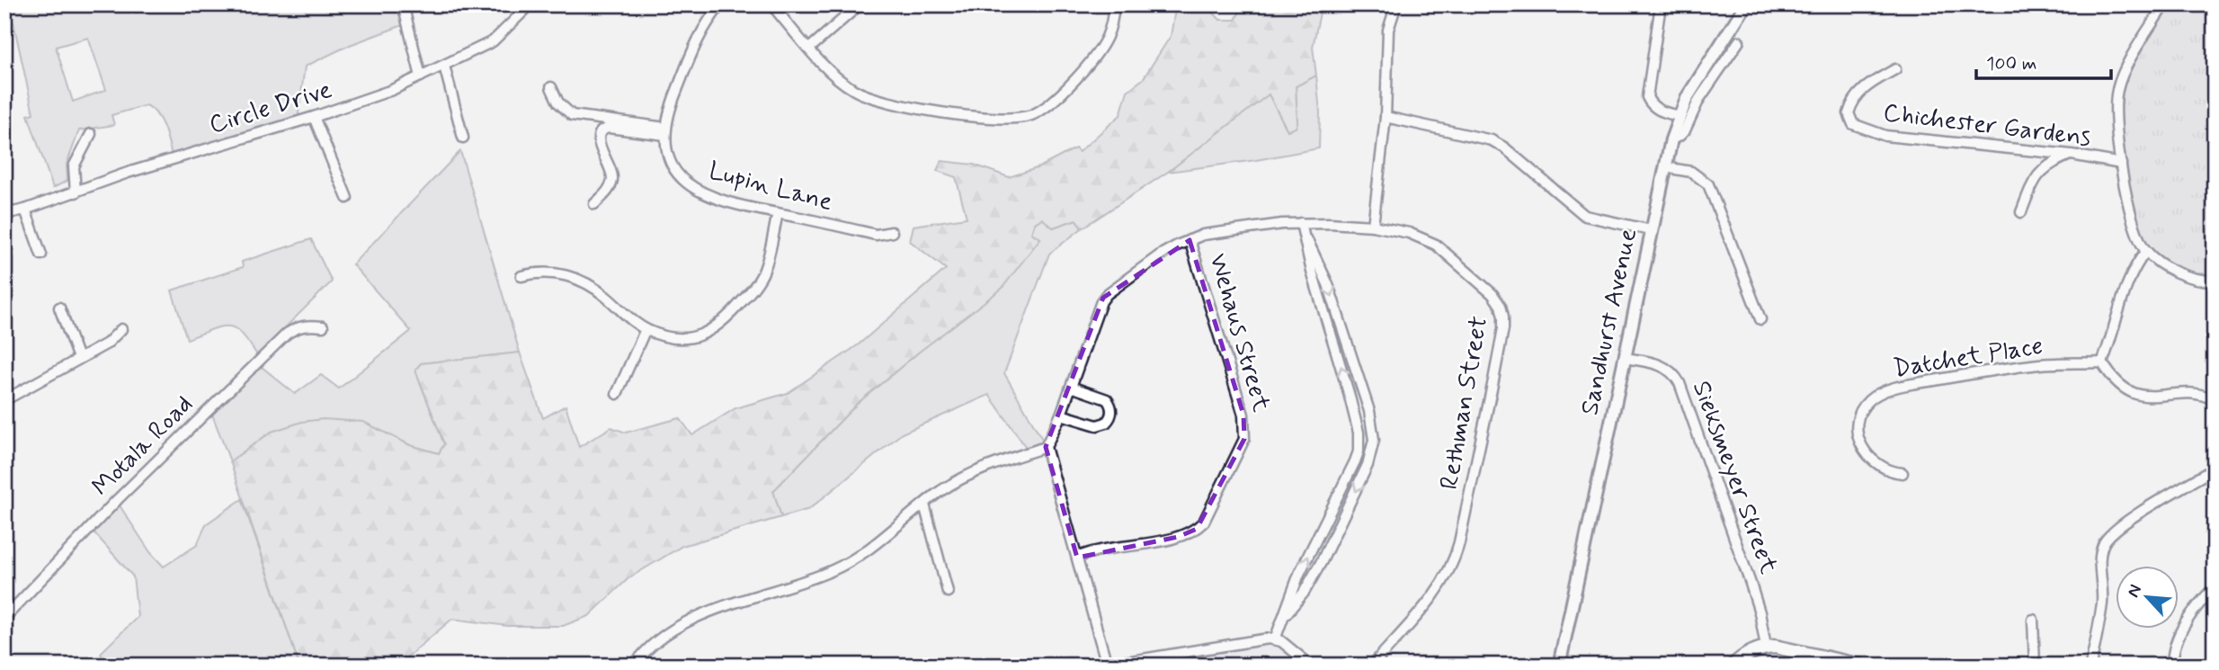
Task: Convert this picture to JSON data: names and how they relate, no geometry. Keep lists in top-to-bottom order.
{
  "streets": {
    "street": [
      "Circle Drive",
      "Chichester Gardens",
      "Lupin Lane",
      "Sandhurst Avenue",
      "Wehaus Street",
      "Datchet Place",
      "Rethman Street",
      "Motala Road",
      "Sieksmeyer Street"
    ]
  },
  "crossings": [
    ["Sandhurst Avenue", "Sieksmeyer Street"],
    ["Wehaus Street", "Rethman Street"]
  ],
  "scale_bar": "100 m",
  "north": "top left"
}
